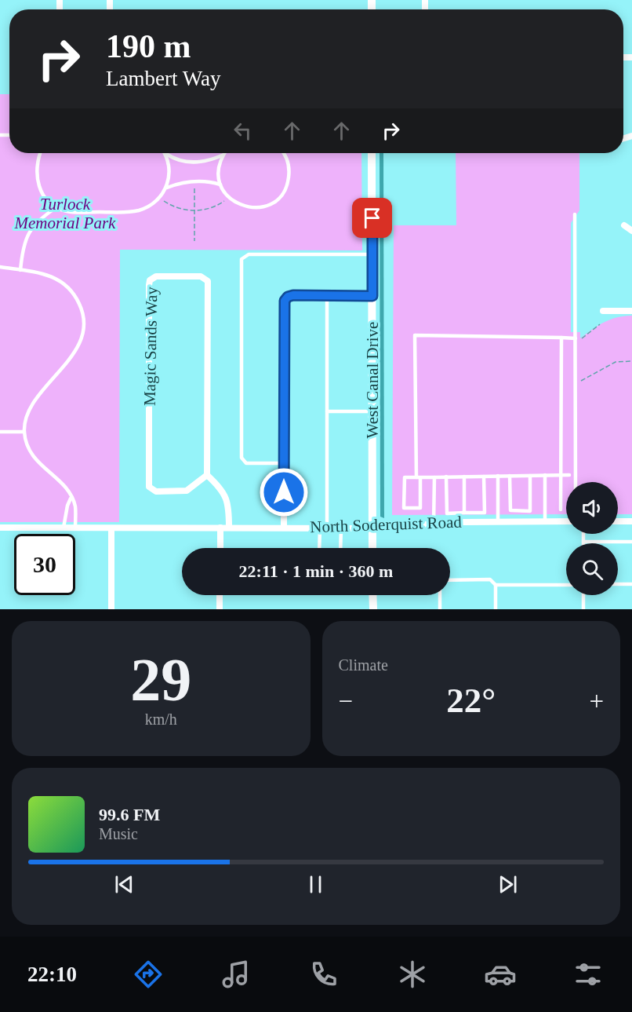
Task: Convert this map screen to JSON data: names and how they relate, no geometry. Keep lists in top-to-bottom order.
{
  "streets": {
    "street": ["Magic Sands Way", "West Canal Drive", "North Soderquist Road"]
  },
  "crossings": [
    ["West Canal Drive", "North Soderquist Road"]
  ],
  "parks": ["Turlock Memorial Park"],
  "page": {
    "turn": ["190 m", "Lambert Way"],
    "limit": "30",
    "trip": "22:11 · 1 min · 360 m",
    "tile": [
      ["29", "km/h"],
      "Climate"
    ],
    "heat": ["−", "22°", "+"],
    "song": ["99.6 FM", "Music"],
    "tabs": "22:10"
  }
}
